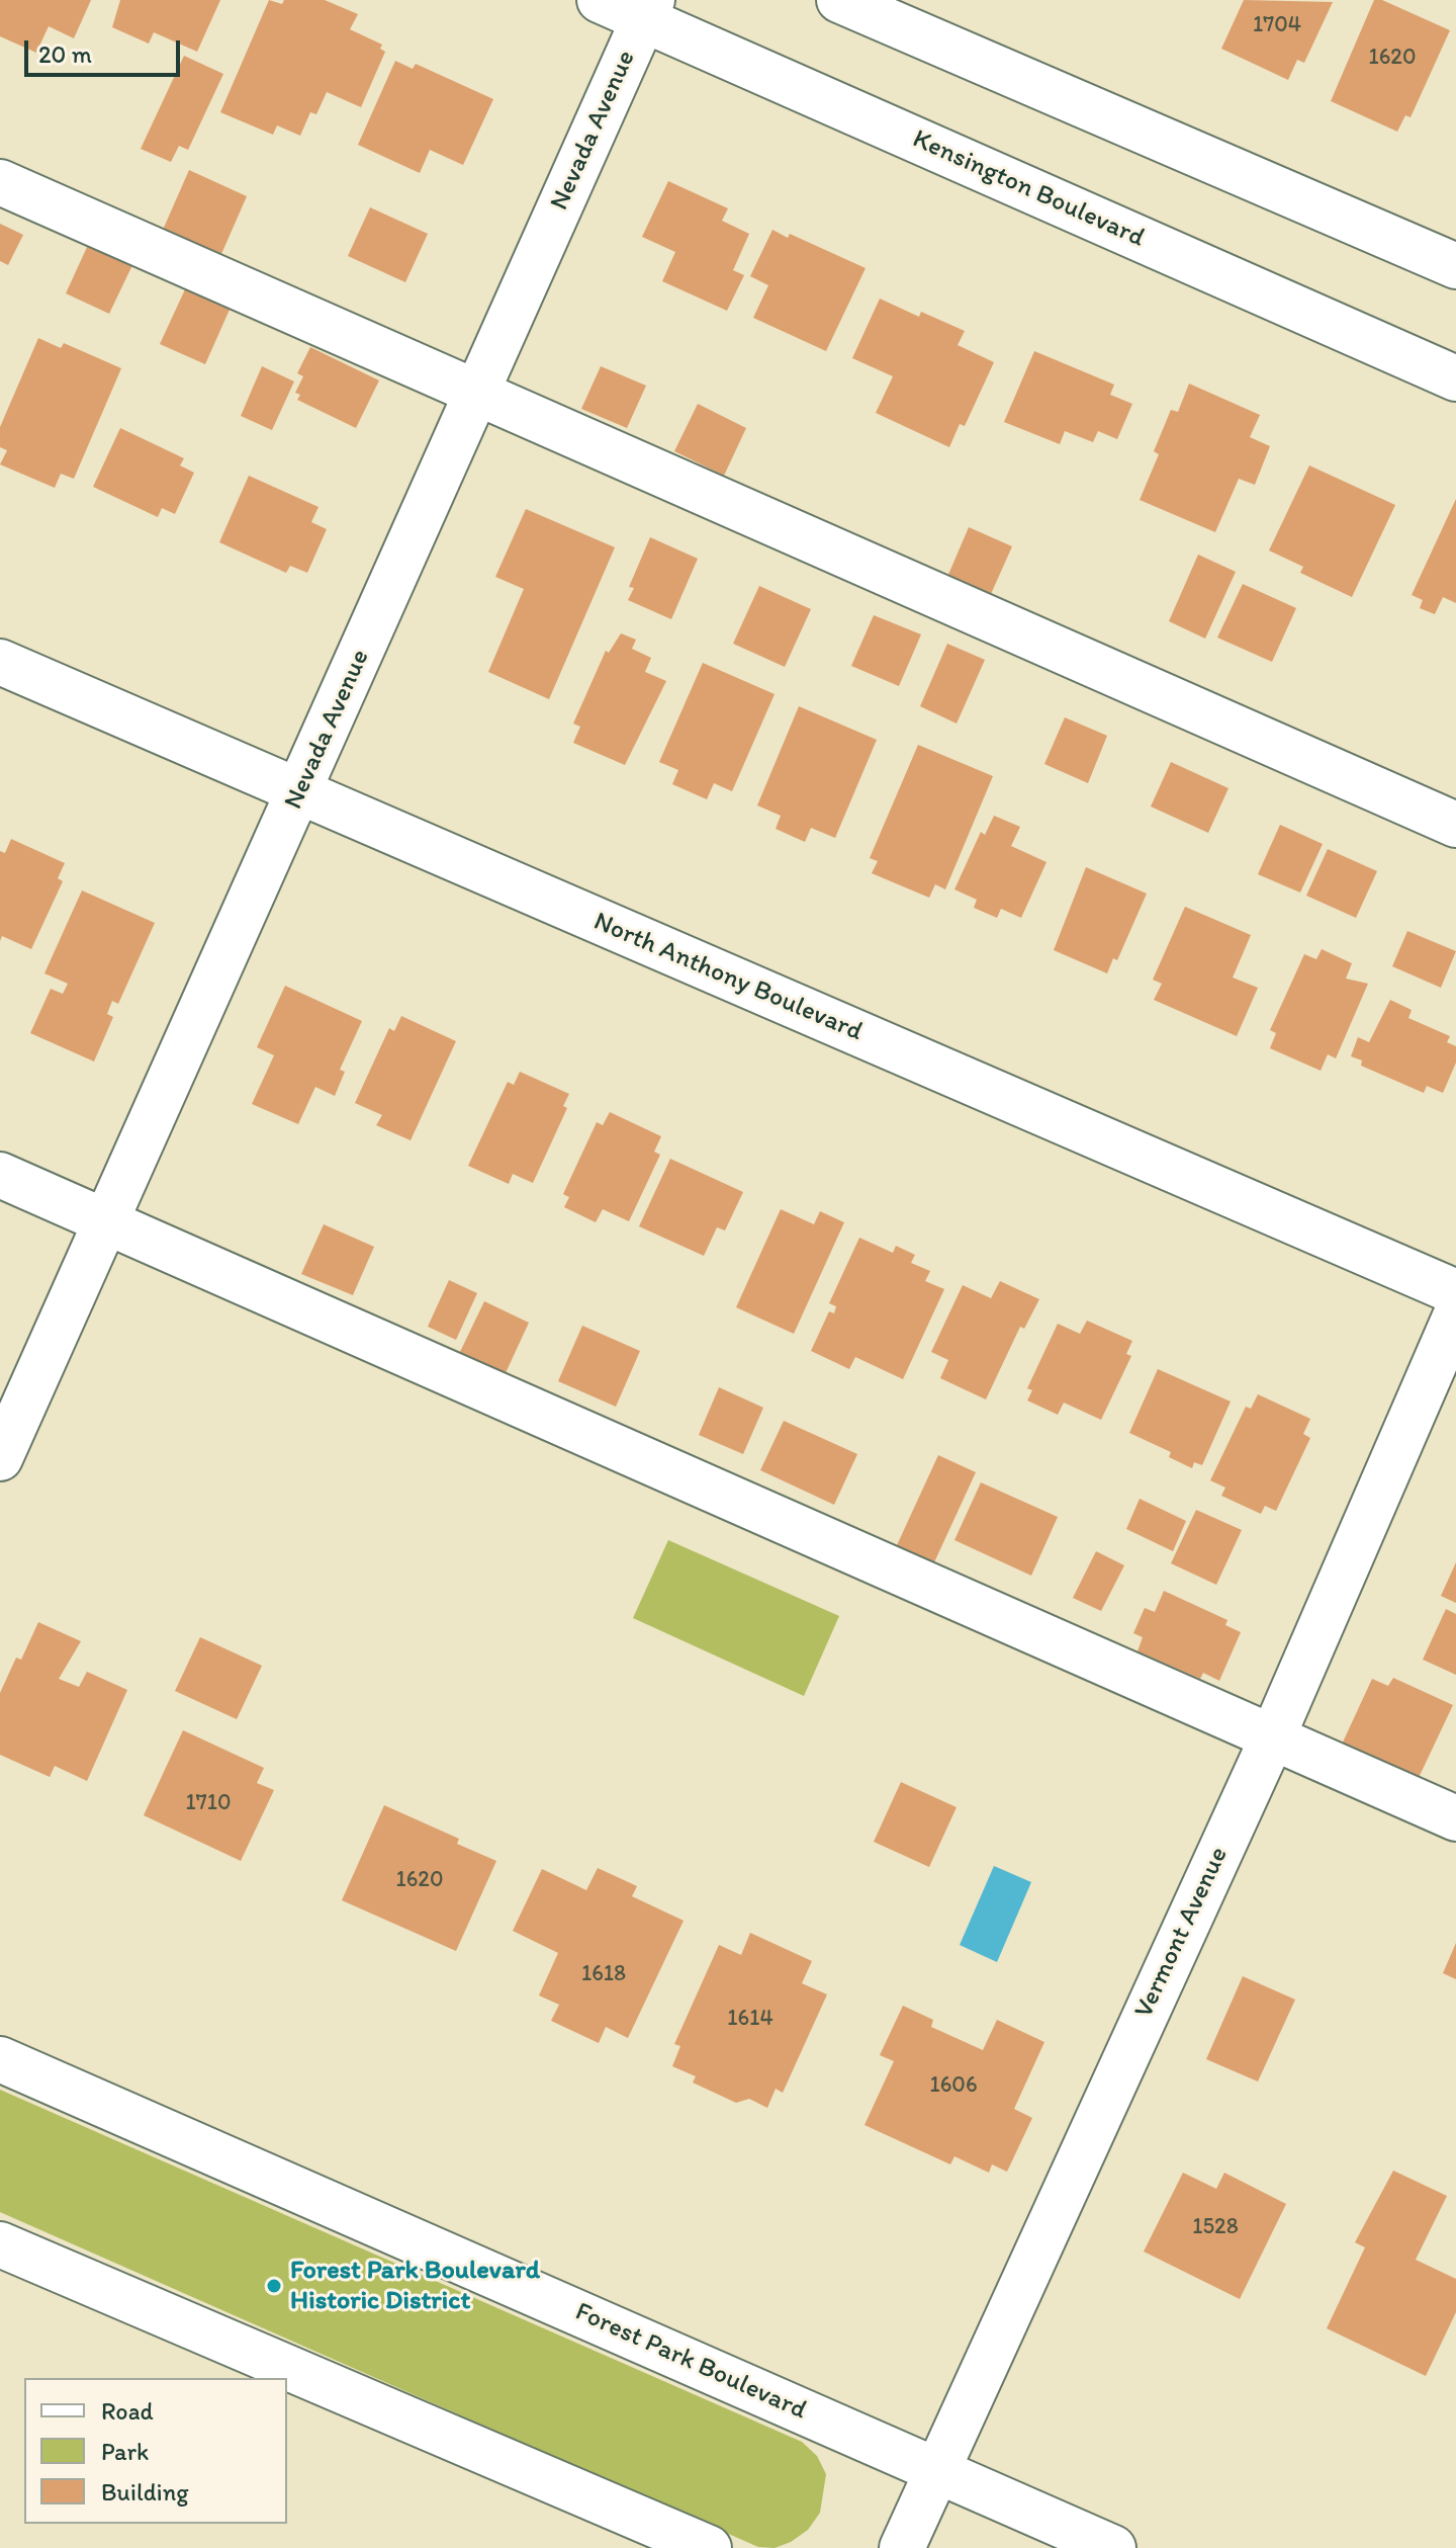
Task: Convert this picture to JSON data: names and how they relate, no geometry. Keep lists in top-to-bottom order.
{
  "streets": {
    "street": [
      "Nevada Avenue",
      "Kensington Boulevard",
      "North Anthony Boulevard",
      "Vermont Avenue",
      "Forest Park Boulevard"
    ]
  },
  "crossings": [
    ["Nevada Avenue", "Kensington Boulevard"],
    ["Nevada Avenue", "North Anthony Boulevard"],
    ["Vermont Avenue", "Forest Park Boulevard"]
  ],
  "places": ["Forest Park Boulevard Historic District"],
  "house_numbers": [
    "1704",
    "1620",
    "1710",
    "1620",
    "1618",
    "1614",
    "1606",
    "1528"
  ],
  "legend": ["Road", "Park", "Building"],
  "scale_bar": "20 m"
}
